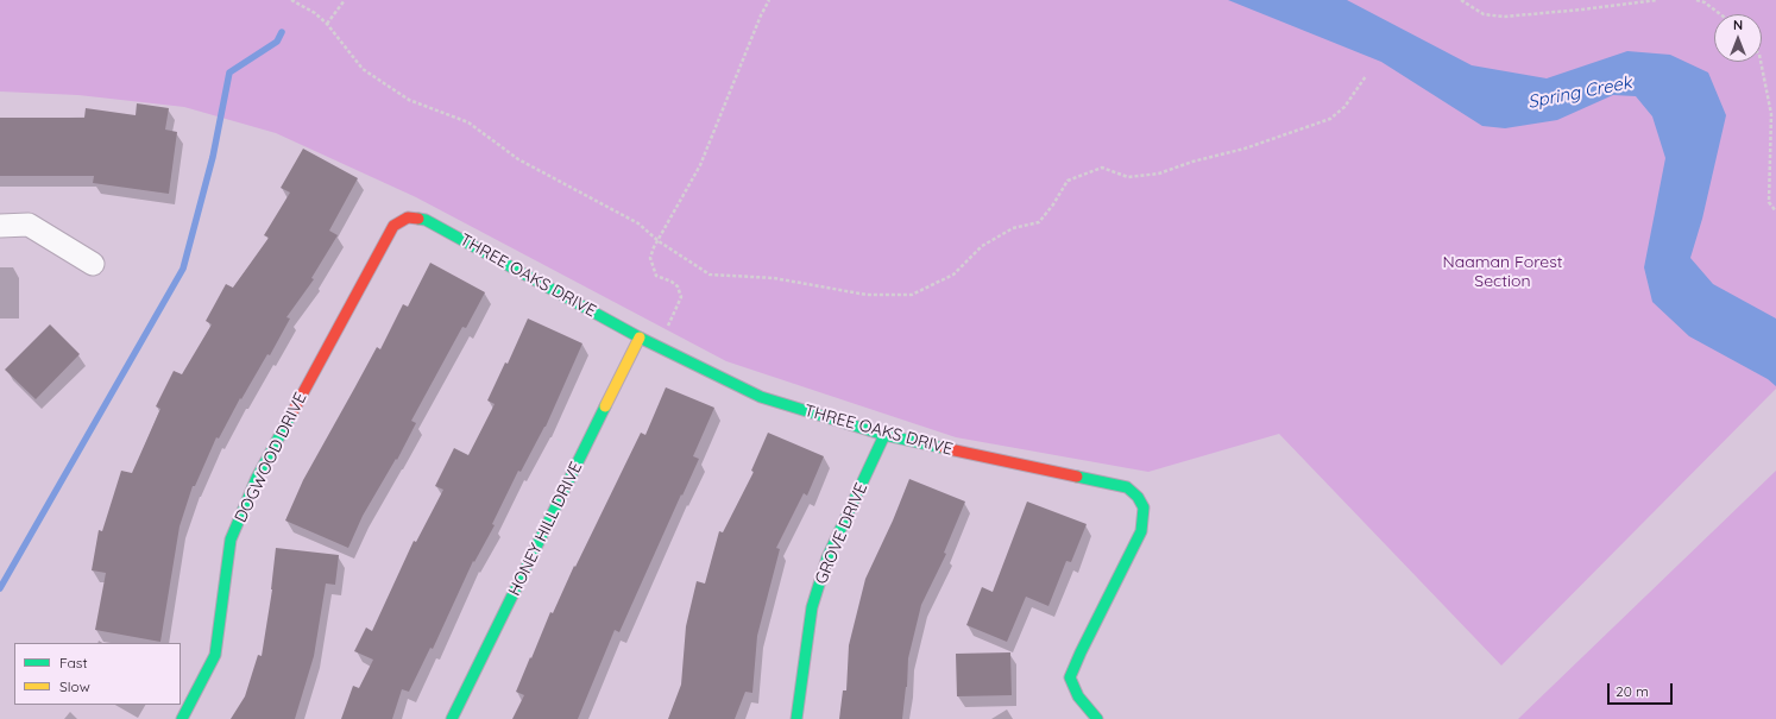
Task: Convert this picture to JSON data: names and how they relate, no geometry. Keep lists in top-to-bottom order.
{
  "streets": {
    "street": [
      "THREE OAKS DRIVE",
      "DOGWOOD DRIVE",
      "HONEY HILL DRIVE",
      "GROVE DRIVE"
    ]
  },
  "crossings": [
    ["THREE OAKS DRIVE", "DOGWOOD DRIVE"],
    ["THREE OAKS DRIVE", "HONEY HILL DRIVE"],
    ["THREE OAKS DRIVE", "GROVE DRIVE"]
  ],
  "water": ["Spring Creek"],
  "parks": ["Naaman Forest Section"],
  "legend": ["Fast", "Slow"],
  "scale_bar": "20 m",
  "north": "top"
}
